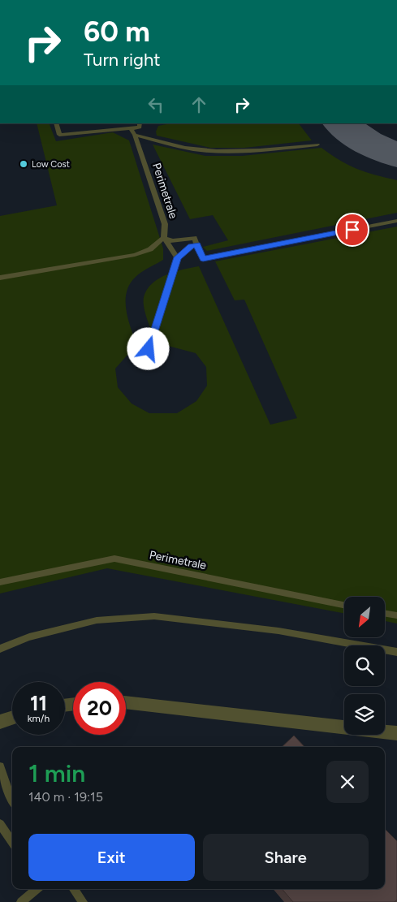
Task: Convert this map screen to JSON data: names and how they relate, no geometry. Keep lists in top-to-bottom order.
{
  "streets": {
    "lane": ["Perimetrale"]
  },
  "places": ["Low Cost"],
  "north": "bottom left",
  "page": {
    "turn": ["60 m", "Turn right"],
    "speed": "11 km/h",
    "limit": "20",
    "heading": ["1 min", "140 m · 19:15"],
    "buttons": ["Exit", "Share"]
  }
}
